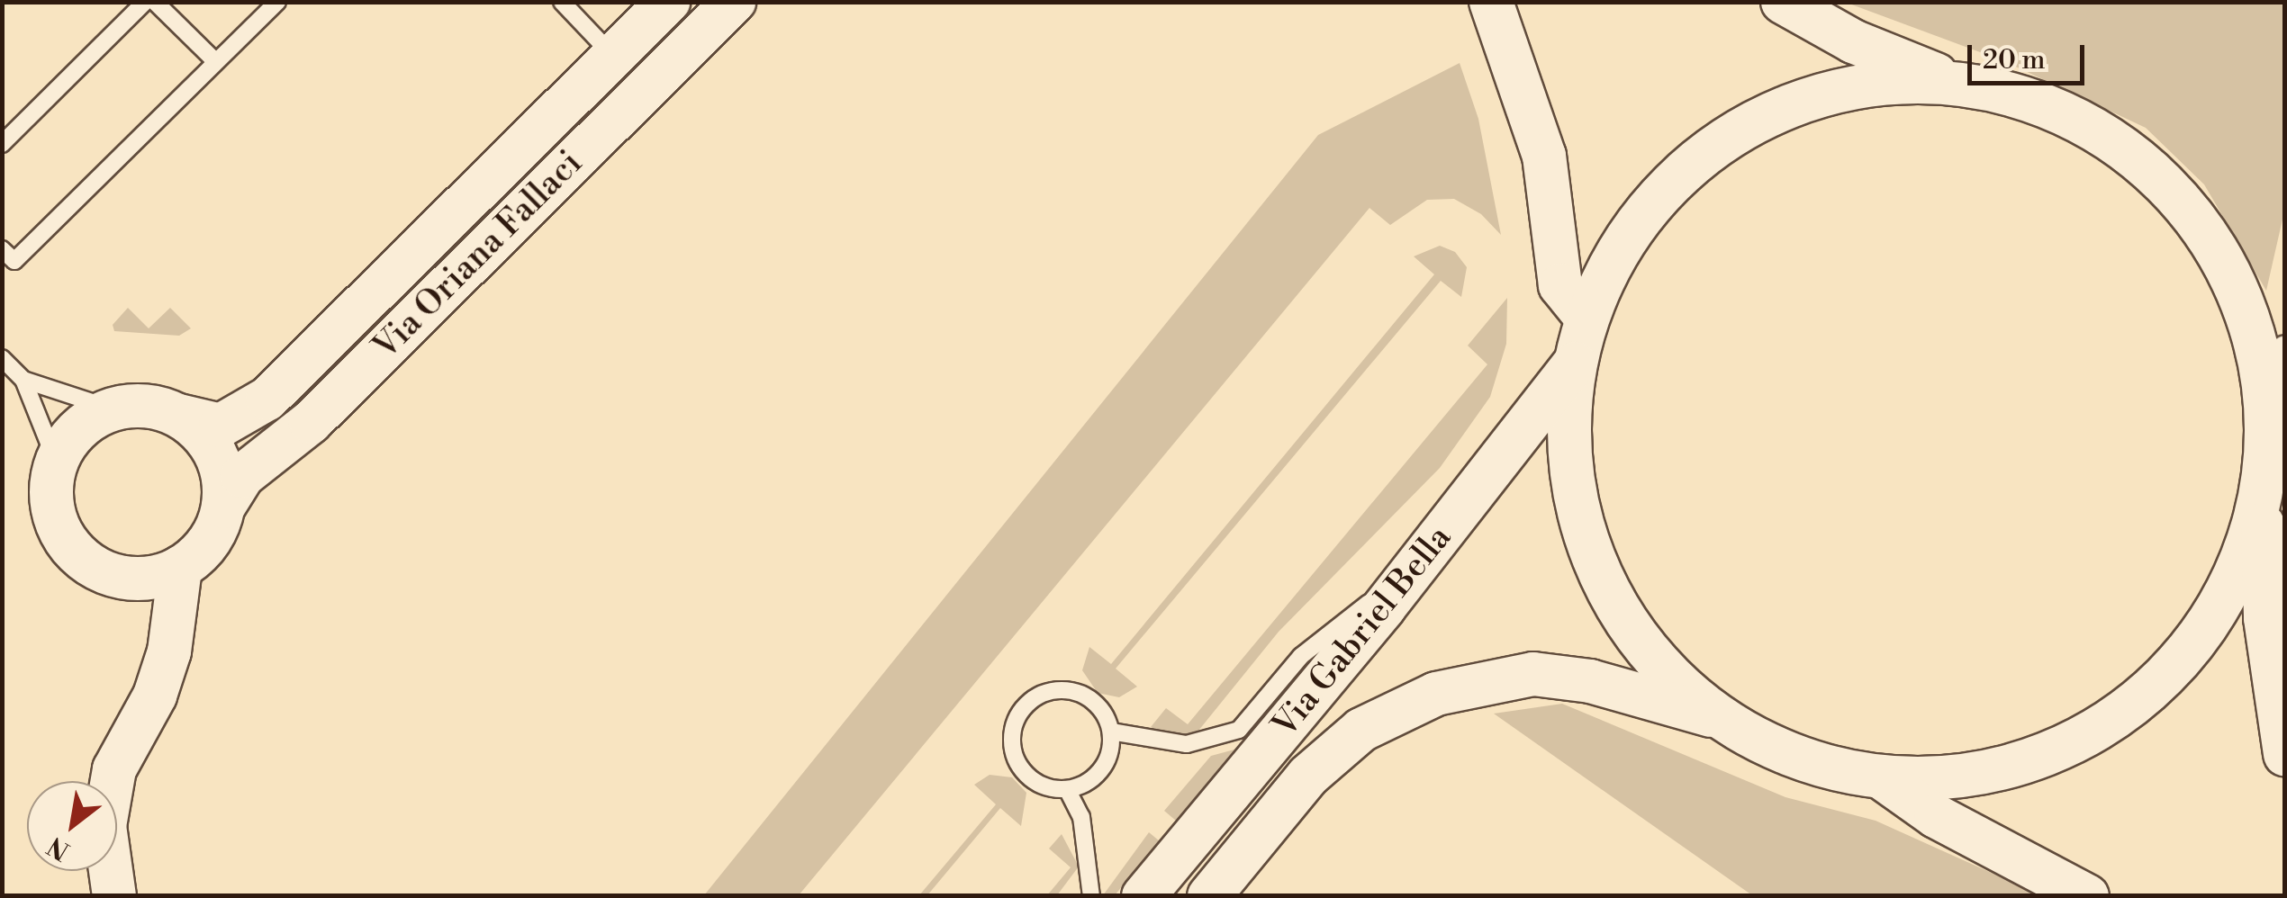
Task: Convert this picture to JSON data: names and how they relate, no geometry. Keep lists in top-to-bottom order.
{
  "streets": {
    "street": ["Via Oriana Fallaci", "Via Gabriel Bella"]
  },
  "scale_bar": "20 m",
  "north": "bottom left"
}
